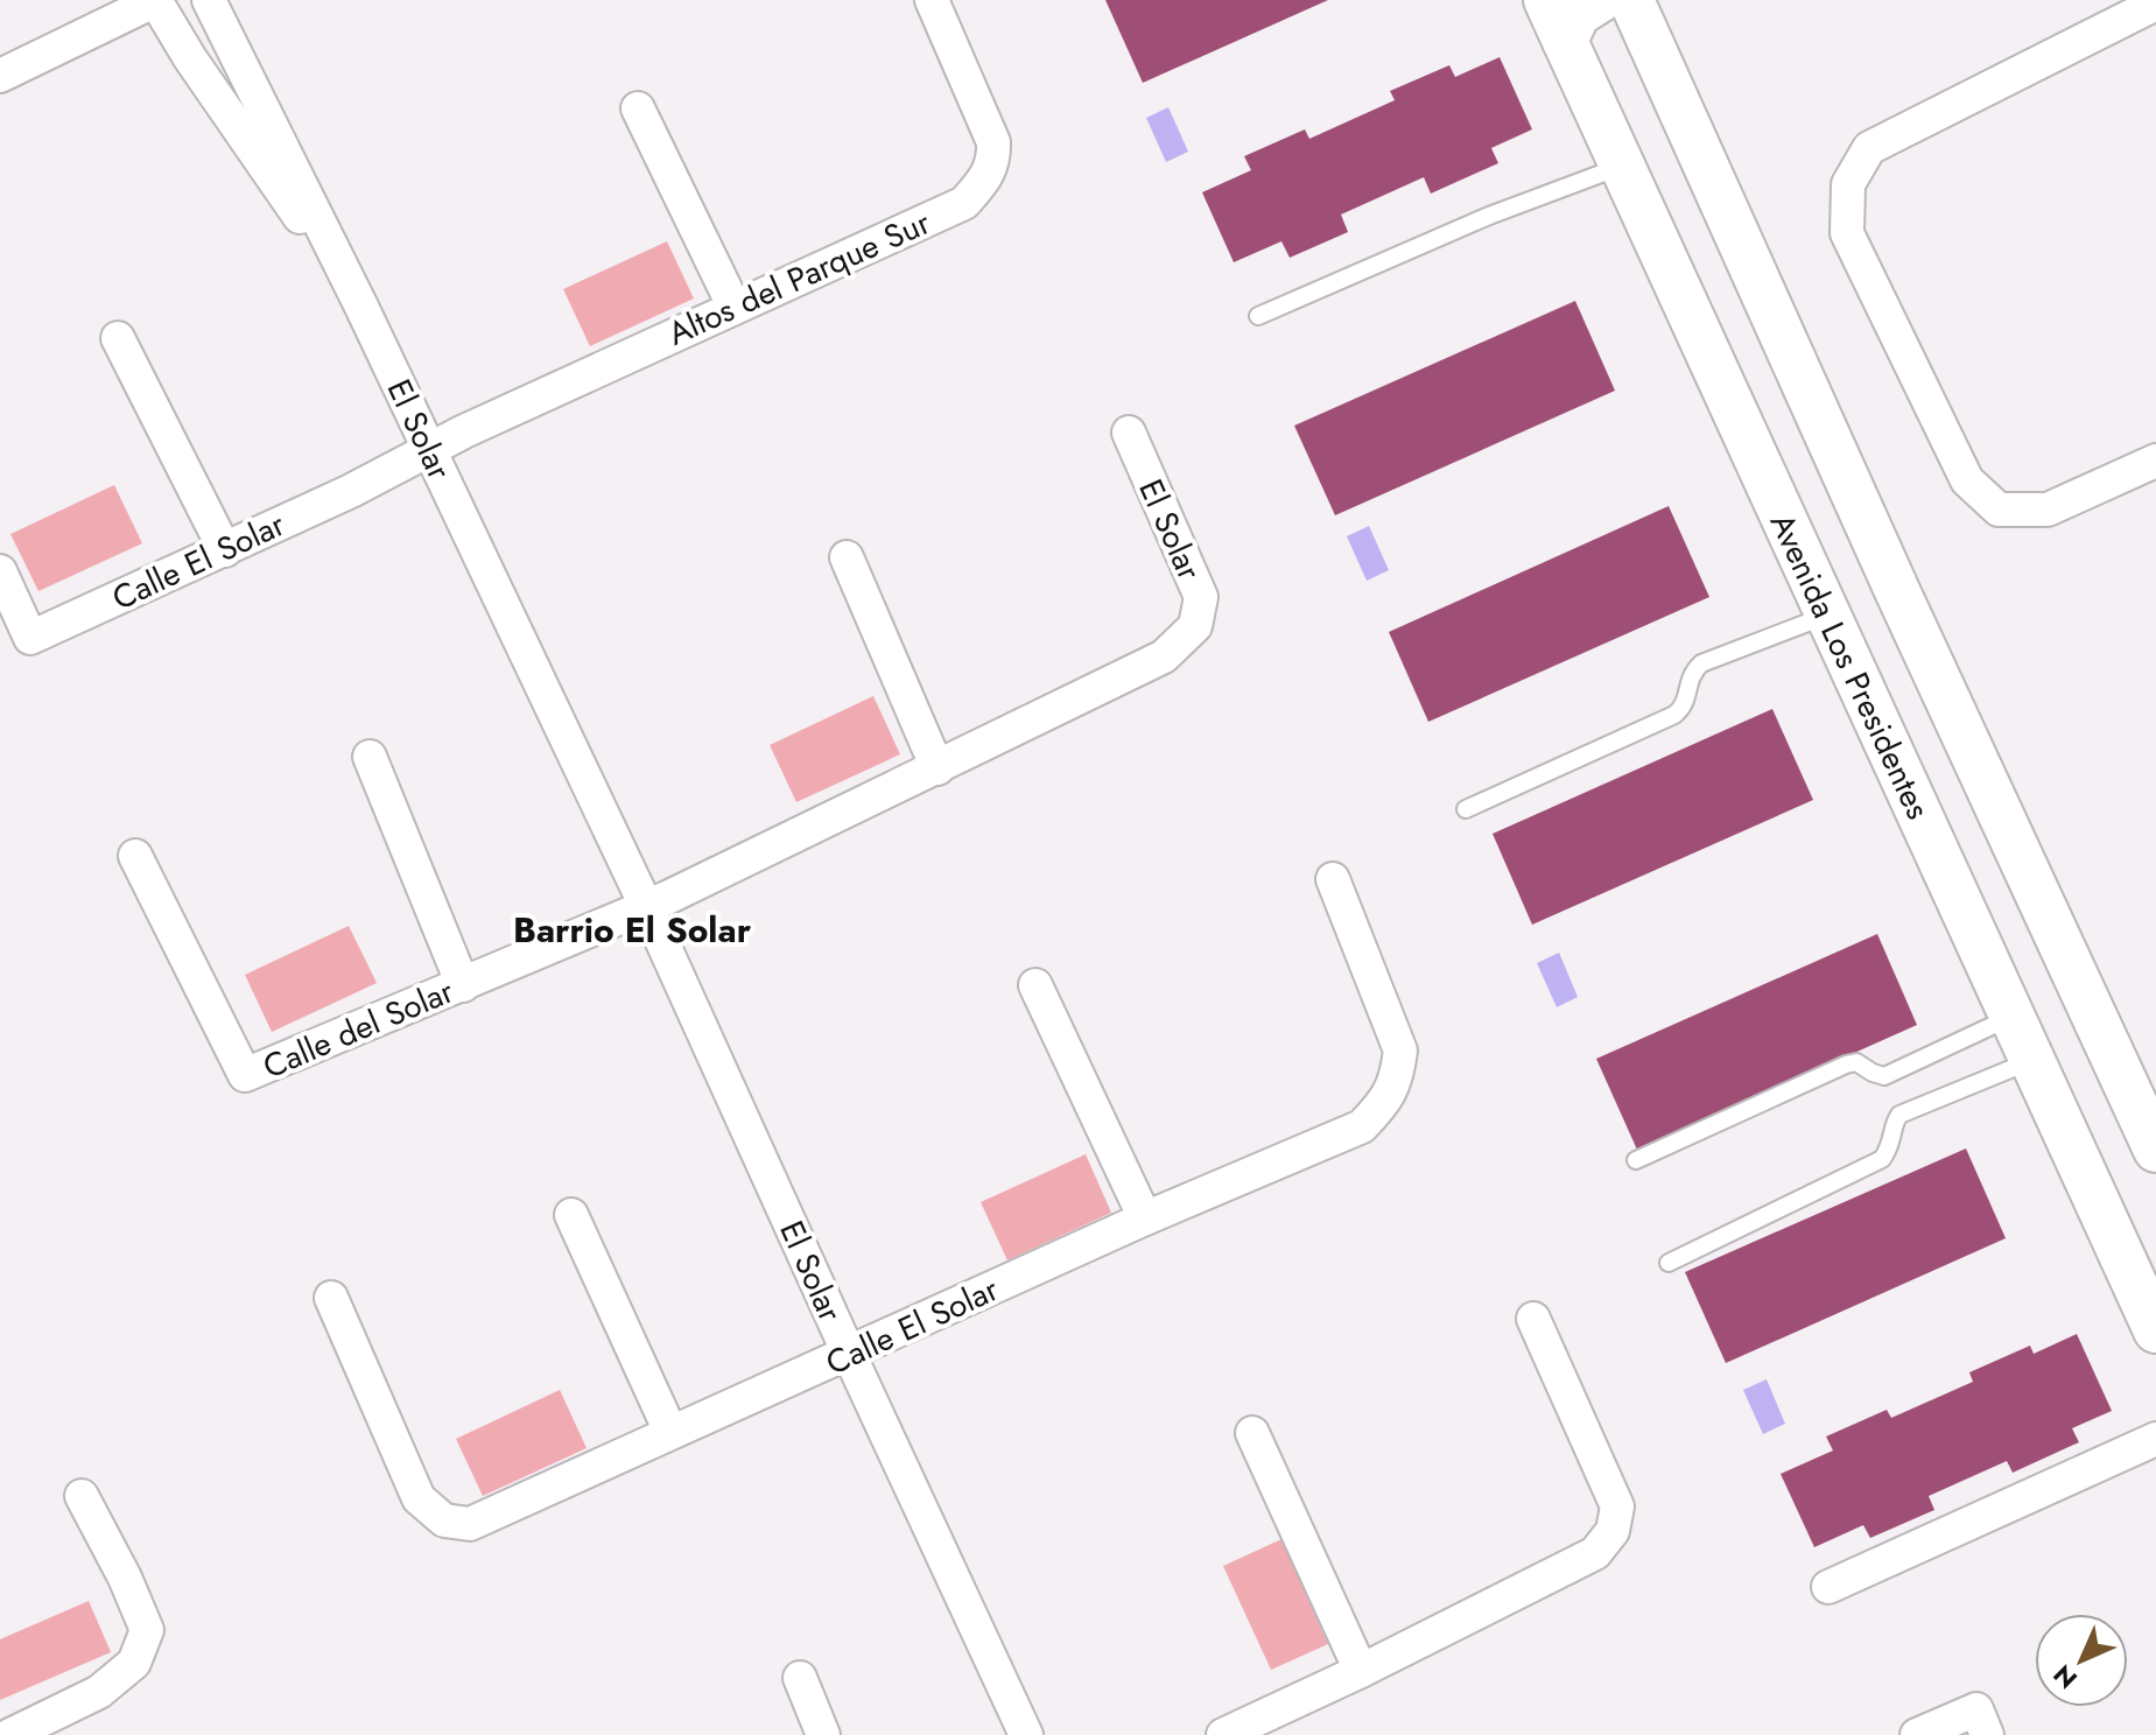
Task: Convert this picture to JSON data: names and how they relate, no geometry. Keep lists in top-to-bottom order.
{
  "streets": {
    "street": [
      "Altos del Parque Sur",
      "El Solar",
      "Calle El Solar",
      "Avenida Los Presidentes",
      "Calle del Solar"
    ]
  },
  "crossings": [
    ["Altos del Parque Sur", "El Solar"],
    ["Altos del Parque Sur", "Calle El Solar"],
    ["El Solar", "Calle El Solar"],
    ["El Solar", "Calle del Solar"]
  ],
  "districts": ["Barrio El Solar"],
  "north": "bottom left"
}
